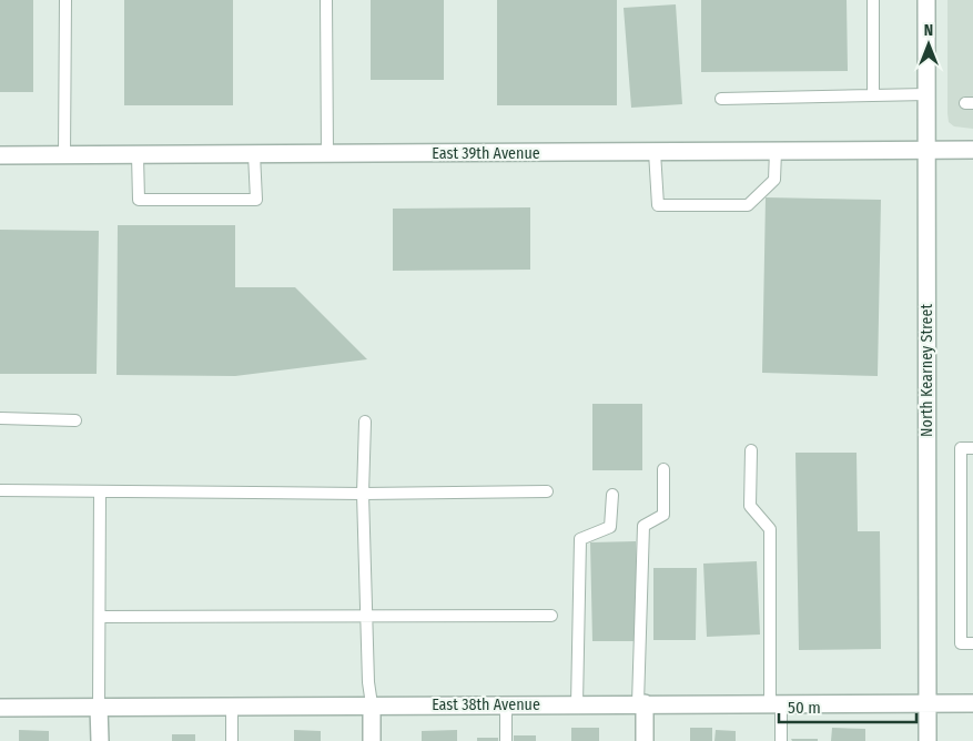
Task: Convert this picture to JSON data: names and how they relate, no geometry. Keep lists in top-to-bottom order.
{
  "streets": {
    "street": ["East 39th Avenue", "North Kearney Street", "East 38th Avenue"]
  },
  "crossings": [
    ["East 39th Avenue", "North Kearney Street"],
    ["North Kearney Street", "East 38th Avenue"]
  ],
  "scale_bar": "50 m",
  "north": "top"
}
